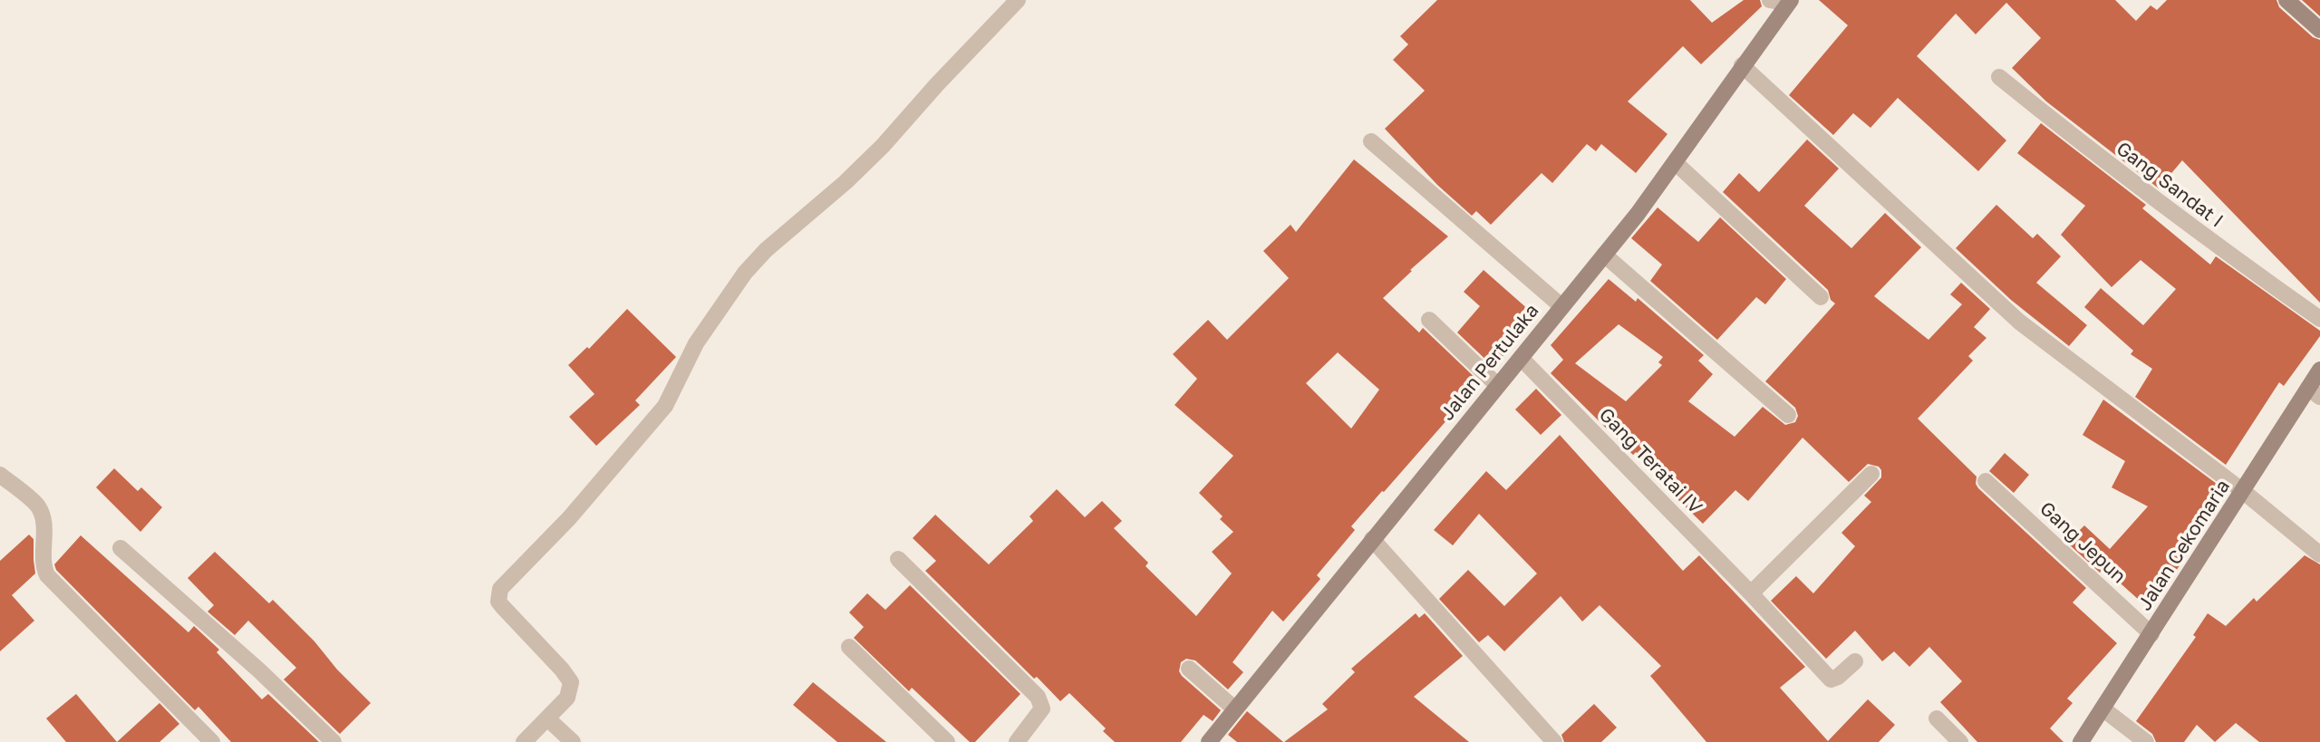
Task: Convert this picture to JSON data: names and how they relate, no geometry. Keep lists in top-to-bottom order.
{
  "streets": {
    "street": [
      "Gang Sandat I",
      "Jalan Pertulaka",
      "Gang Teratai IV",
      "Gang Jepun",
      "Jalan Cekomaria"
    ]
  },
  "crossings": [
    ["Jalan Pertulaka", "Gang Teratai IV"],
    ["Gang Jepun", "Jalan Cekomaria"]
  ]
}
